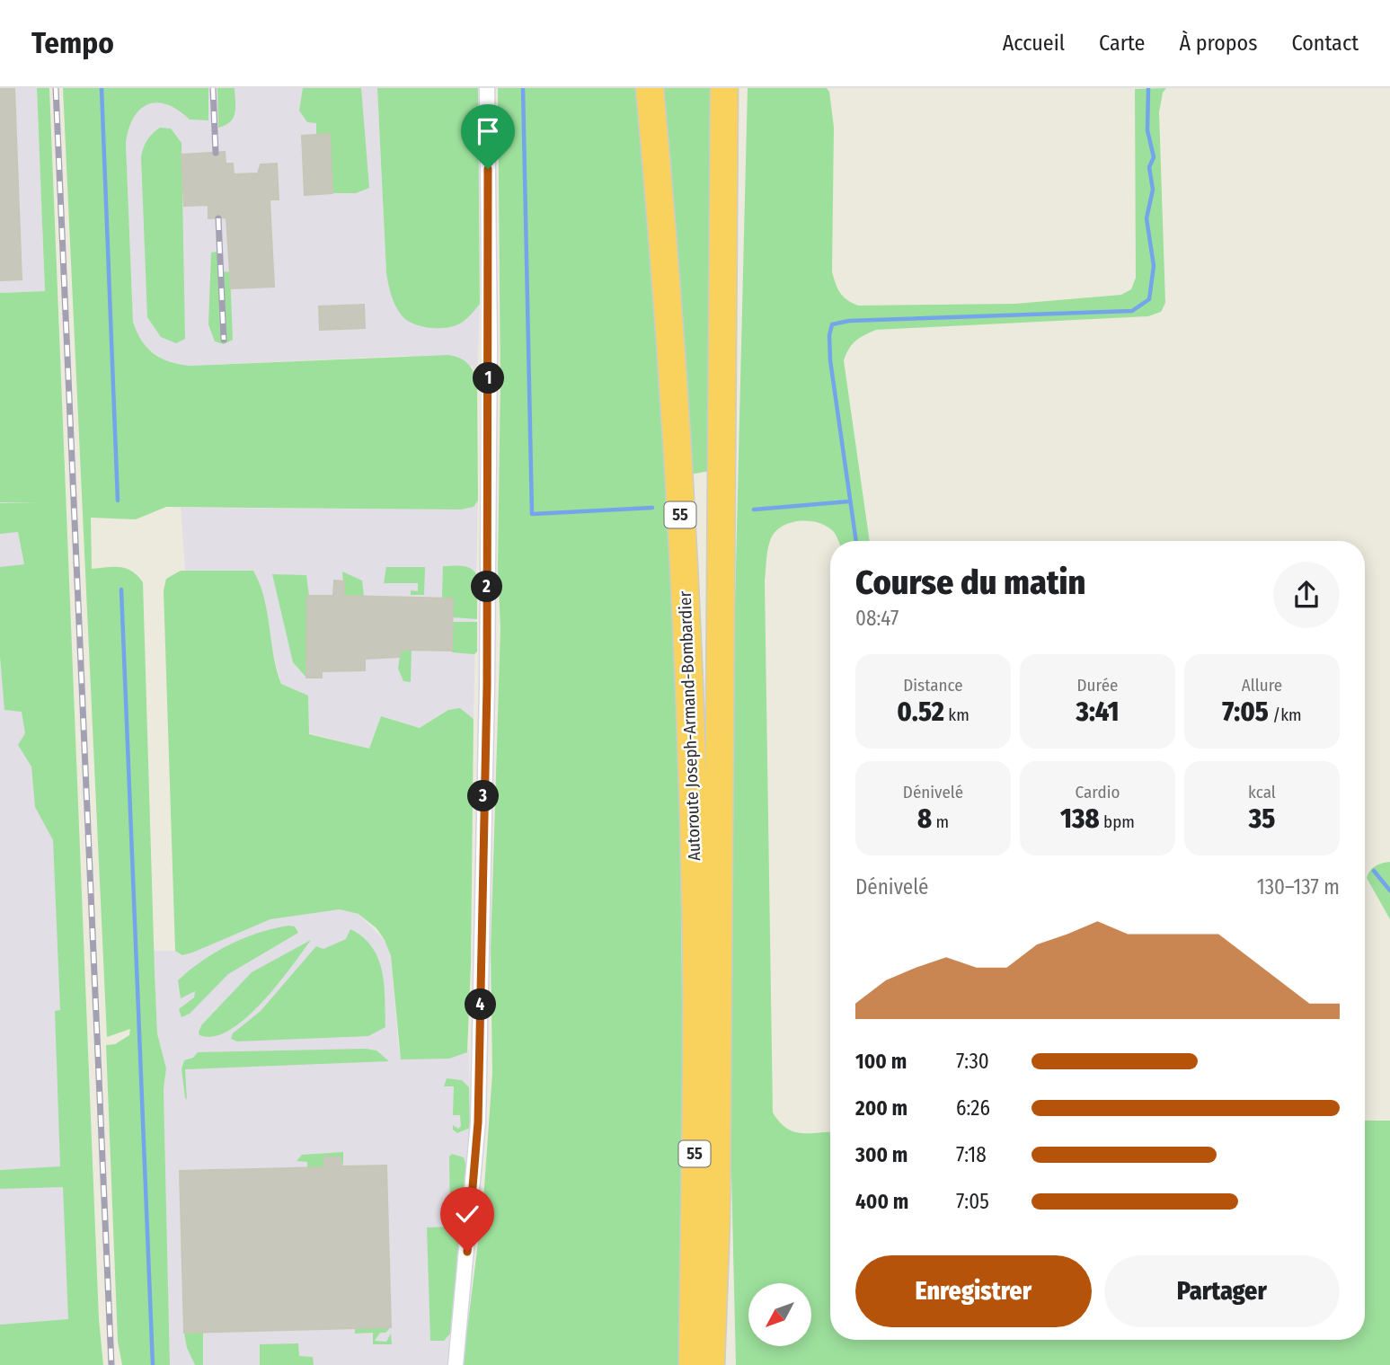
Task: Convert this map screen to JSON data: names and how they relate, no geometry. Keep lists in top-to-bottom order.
{
  "streets": {
    "highway": ["55", "Autoroute Joseph-Armand-Bombardier"]
  },
  "north": "bottom left",
  "page": {
    "header": "Tempo",
    "nav": [
      "Accueil",
      "Carte",
      "À propos",
      "Contact"
    ],
    "pins": [
      "1",
      "2",
      "3",
      "4"
    ],
    "heading": ["Course du matin", "08:47"],
    "stats": [
      ["Distance", "0.52 km"],
      ["Durée", "3:41"],
      ["Allure", "7:05 /km"],
      ["Dénivelé", "8 m"],
      ["Cardio", "138 bpm"],
      ["kcal", "35"]
    ],
    "chart": ["Dénivelé", "130–137 m"],
    "list": [
      {
        "name": "100 m",
        "note": "7:30"
      },
      {
        "name": "200 m",
        "note": "6:26"
      },
      {
        "name": "300 m",
        "note": "7:18"
      },
      {
        "name": "400 m",
        "note": "7:05"
      }
    ],
    "buttons": ["Enregistrer", "Partager"]
  }
}
